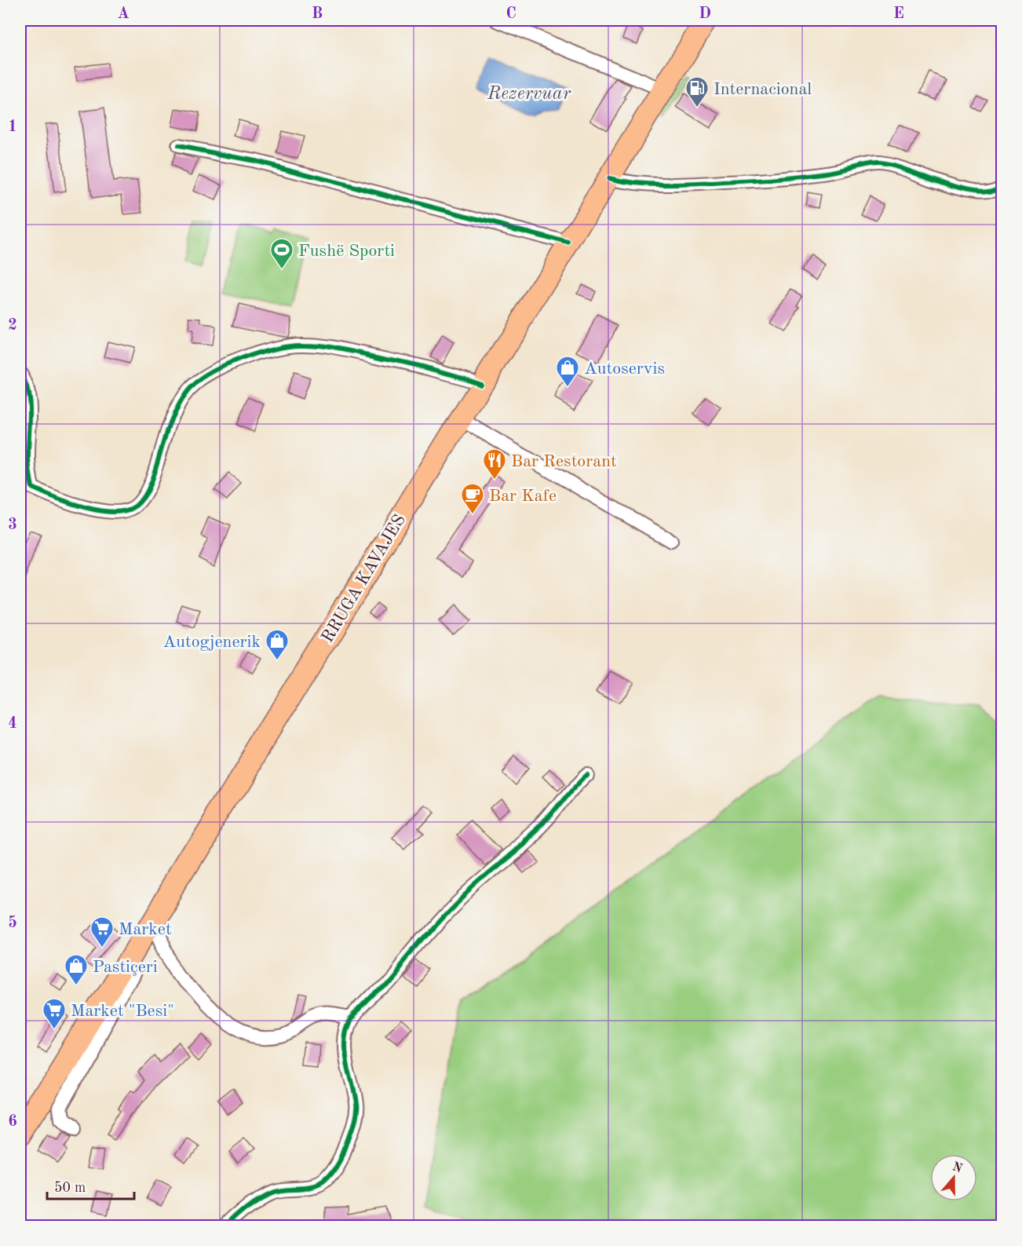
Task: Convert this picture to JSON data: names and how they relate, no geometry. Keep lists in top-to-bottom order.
{
  "streets": {
    "main road": ["RRUGA KAVAJES"]
  },
  "water": ["Rezervuar"],
  "places": {
    "fuel station": ["Internacional"],
    "sports": ["Fushë Sporti"],
    "shop": ["Autoservis", "Autogjenerik", "Pastiçeri"],
    "restaurant": ["Bar Restorant"],
    "cafe": ["Bar Kafe"],
    "supermarket": ["Market", "Market \"Besi\""]
  },
  "scale_bar": "50 m",
  "north": "top",
  "grid": {
    "columns": [
      "A",
      "B",
      "C",
      "D",
      "E"
    ],
    "rows": [
      "1",
      "2",
      "3",
      "4",
      "5",
      "6"
    ]
  }
}
